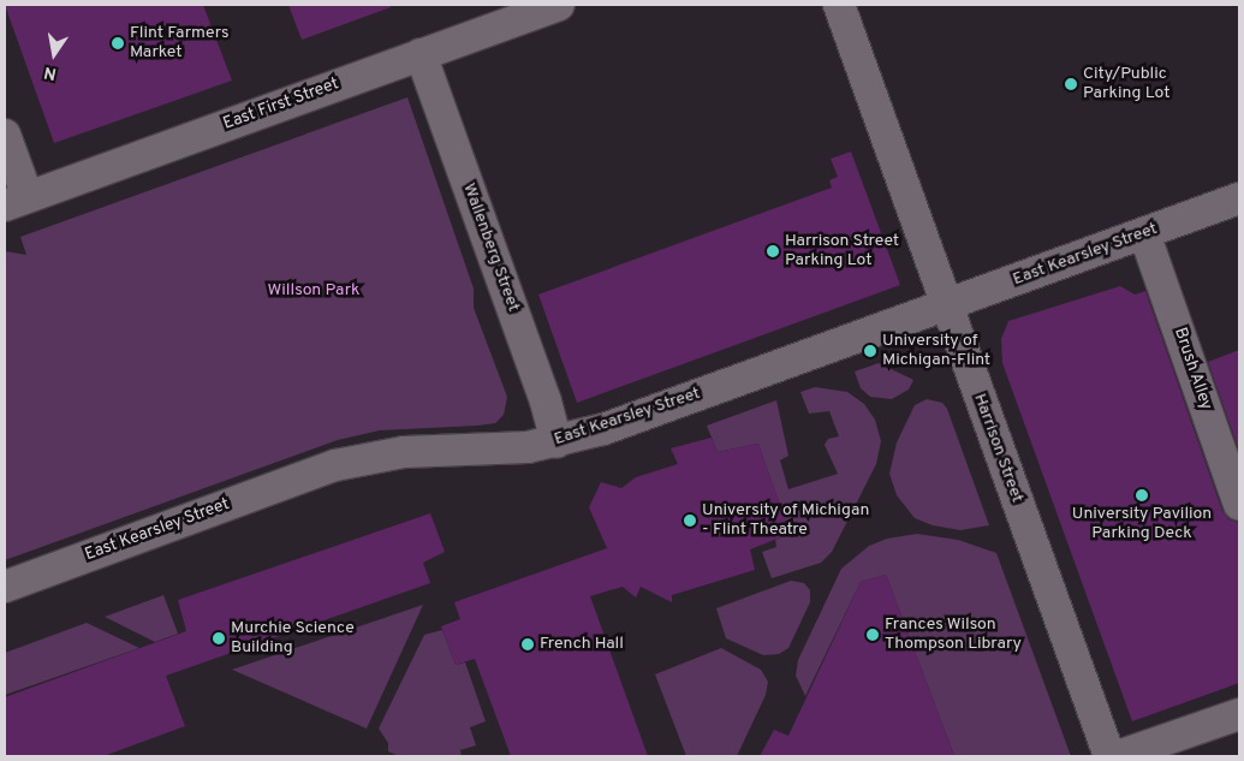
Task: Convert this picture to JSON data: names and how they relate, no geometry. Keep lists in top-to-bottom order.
{
  "streets": {
    "street": [
      "East First Street",
      "Wallenberg Street",
      "East Kearsley Street",
      "Brush Alley",
      "Harrison Street"
    ]
  },
  "crossings": [
    ["East First Street", "Wallenberg Street"],
    ["Wallenberg Street", "East Kearsley Street"],
    ["East Kearsley Street", "Brush Alley"],
    ["East Kearsley Street", "Harrison Street"]
  ],
  "parks": ["Willson Park"],
  "places": [
    "Flint Farmers Market",
    "City/Public Parking Lot",
    "Harrison Street Parking Lot",
    "University of Michigan-Flint",
    "University Pavilion Parking Deck",
    "University of Michigan - Flint Theatre",
    "Frances Wilson Thompson Library",
    "Murchie Science Building",
    "French Hall"
  ],
  "north": "bottom"
}
